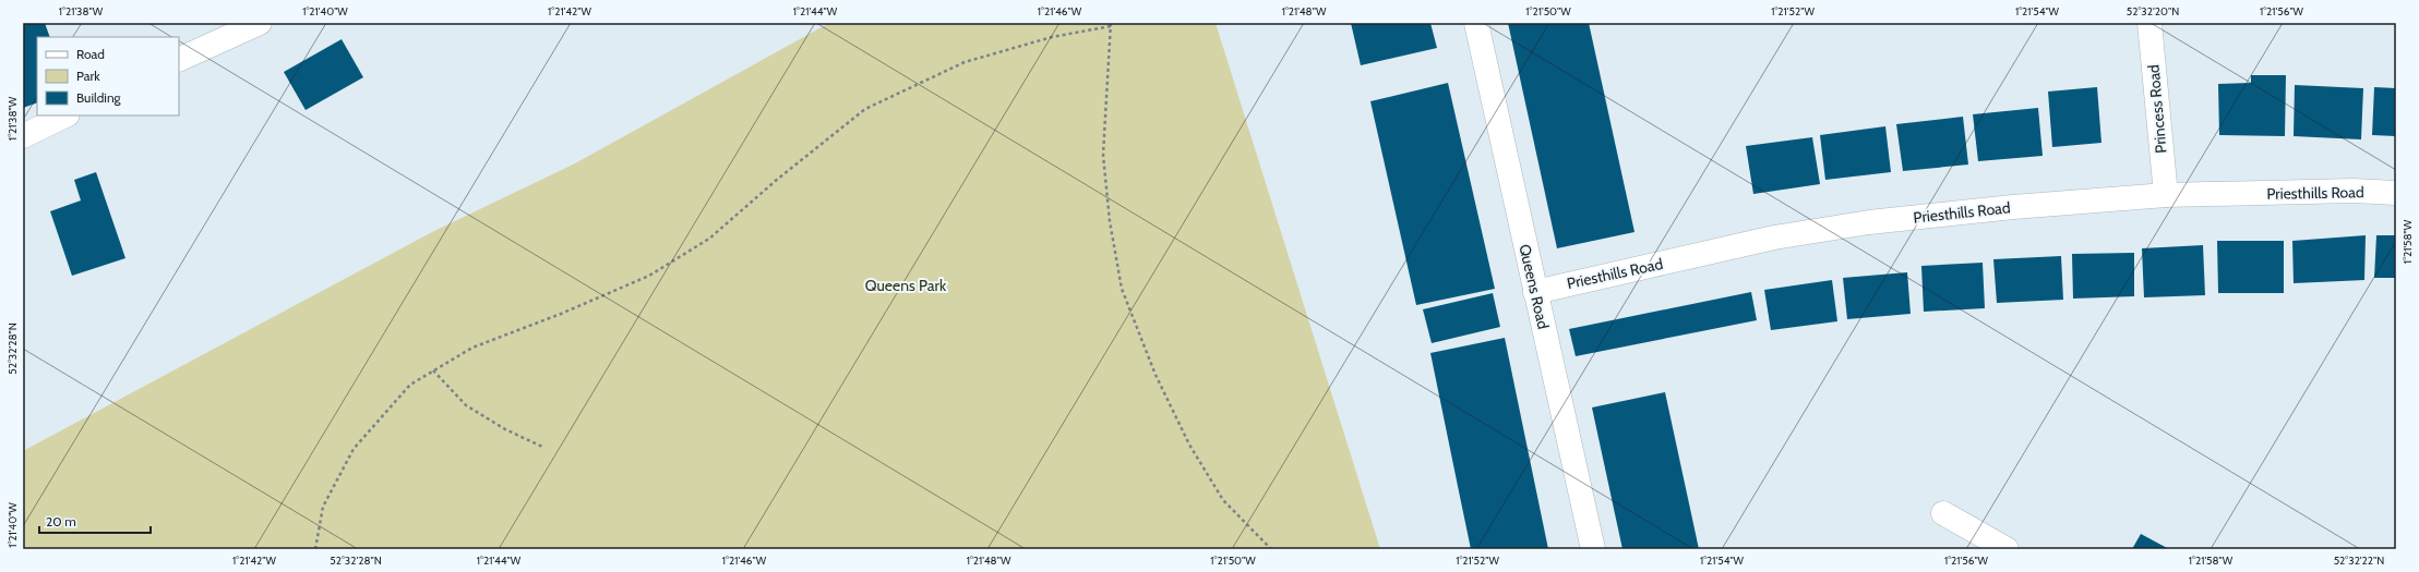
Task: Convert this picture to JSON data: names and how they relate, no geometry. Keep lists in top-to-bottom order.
{
  "streets": {
    "street": ["Princess Road", "Priesthills Road", "Queens Road"]
  },
  "crossings": [
    ["Princess Road", "Priesthills Road"],
    ["Priesthills Road", "Queens Road"]
  ],
  "parks": ["Queens Park"],
  "legend": ["Road", "Park", "Building"],
  "scale_bar": "20 m",
  "coordinates": [
    "1°21'38\"W",
    "1°21'40\"W",
    "1°21'42\"W",
    "1°21'44\"W",
    "1°21'46\"W",
    "1°21'48\"W",
    "1°21'50\"W",
    "1°21'52\"W",
    "1°21'54\"W",
    "52°32'20\"N",
    "1°21'56\"W",
    "1°21'58\"W",
    "52°32'28\"N",
    "52°32'22\"N"
  ]
}
